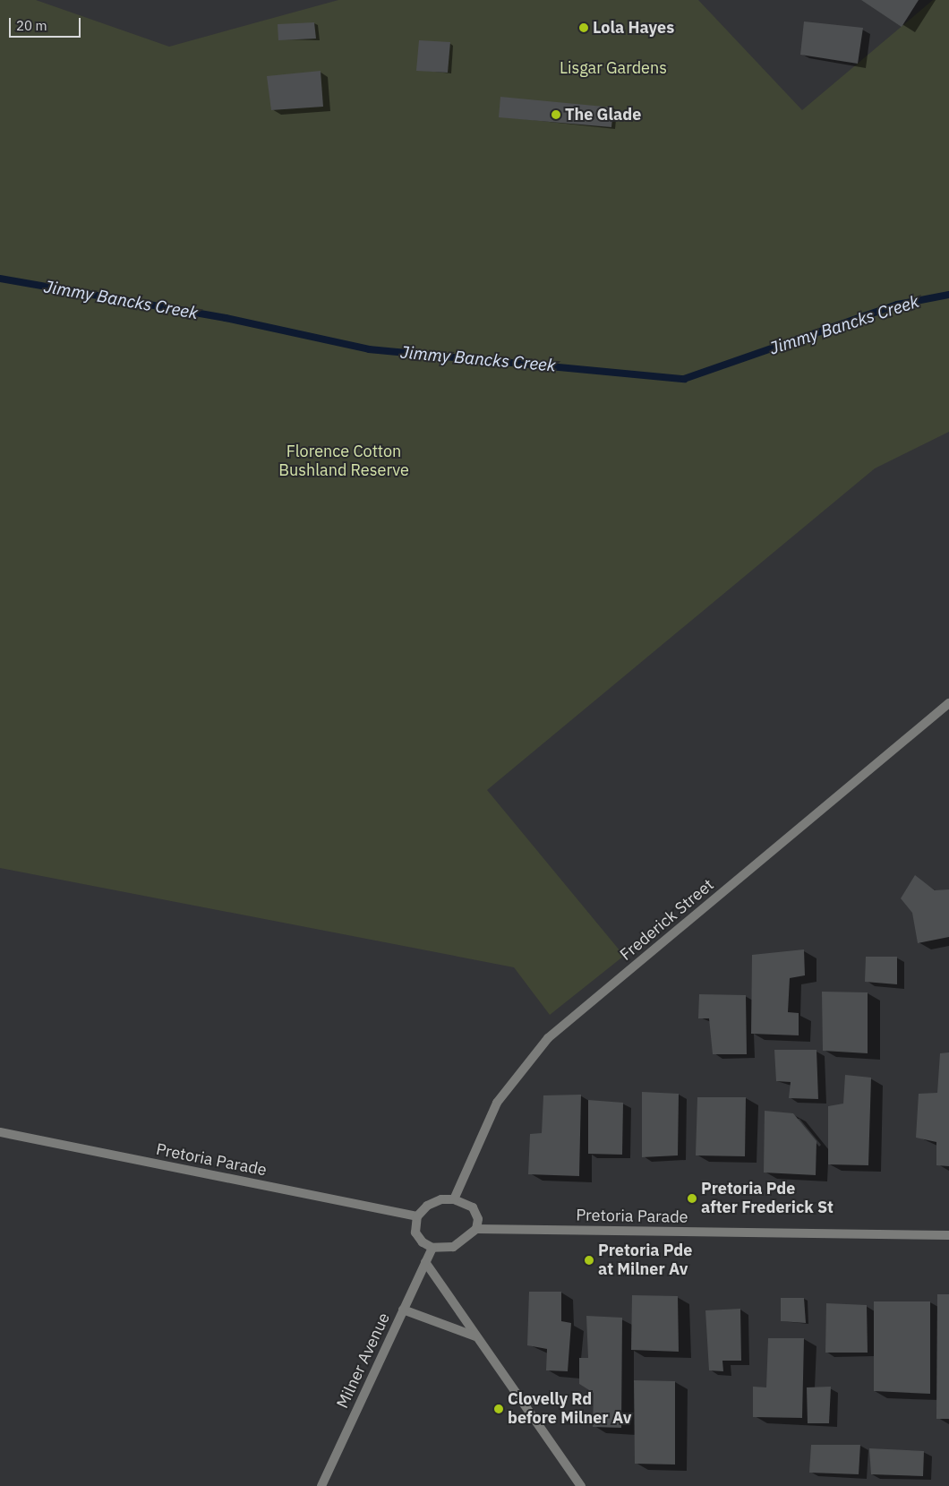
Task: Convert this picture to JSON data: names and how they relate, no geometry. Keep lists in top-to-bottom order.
{
  "streets": {
    "street": ["Frederick Street", "Pretoria Parade", "Milner Avenue"]
  },
  "crossings": [
    ["Frederick Street", "Pretoria Parade"],
    ["Frederick Street", "Milner Avenue"],
    ["Pretoria Parade", "Milner Avenue"]
  ],
  "water": ["Jimmy Bancks Creek"],
  "parks": ["Lisgar Gardens", "Florence Cotton Bushland Reserve"],
  "places": [
    "Lola Hayes",
    "The Glade",
    "Pretoria Pde after Frederick St",
    "Pretoria Pde at Milner Av",
    "Clovelly Rd before Milner Av"
  ],
  "scale_bar": "20 m"
}
